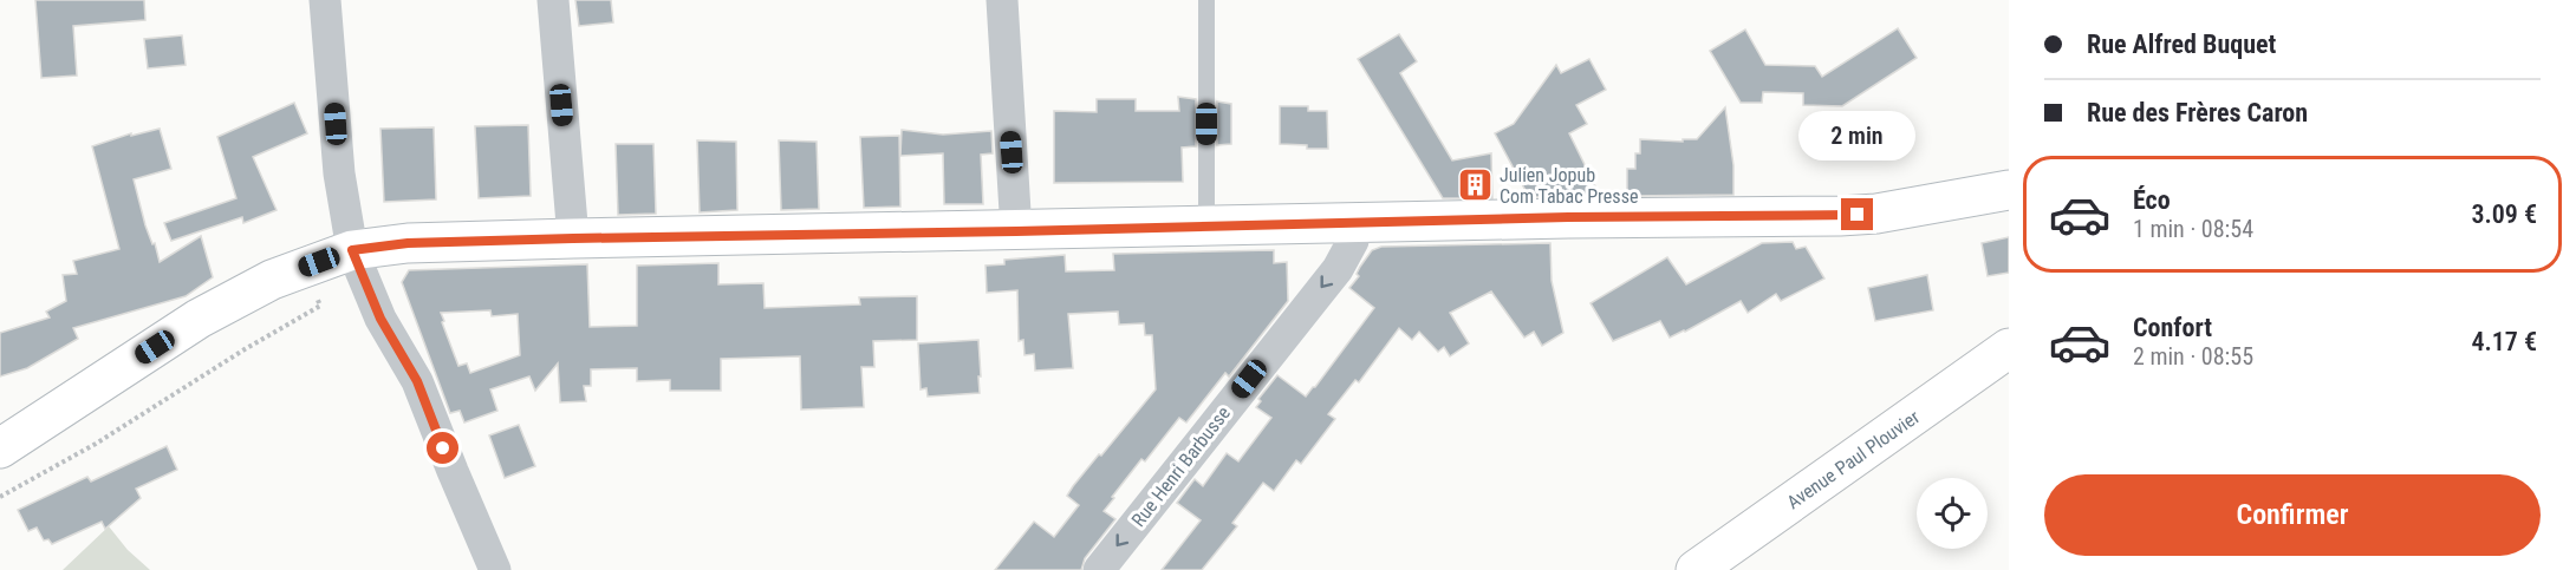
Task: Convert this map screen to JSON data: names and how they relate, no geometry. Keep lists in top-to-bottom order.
{
  "streets": {
    "main road": ["Avenue Paul Plouvier"],
    "street": ["Rue Henri Barbusse"]
  },
  "one_way": ["Rue Henri Barbusse"],
  "places": {
    "building": ["Julien Jopub Com Tabac Presse"]
  },
  "page": {
    "banner": ["Rue Alfred Buquet", "Rue des Frères Caron"],
    "bubble": "2 min",
    "list": [
      {
        "name": "Éco",
        "note": "1 min · 08:54",
        "value": "3.09 €"
      },
      {
        "name": "Confort",
        "note": "2 min · 08:55",
        "value": "4.17 €"
      }
    ],
    "buttons": "Confirmer"
  }
}
